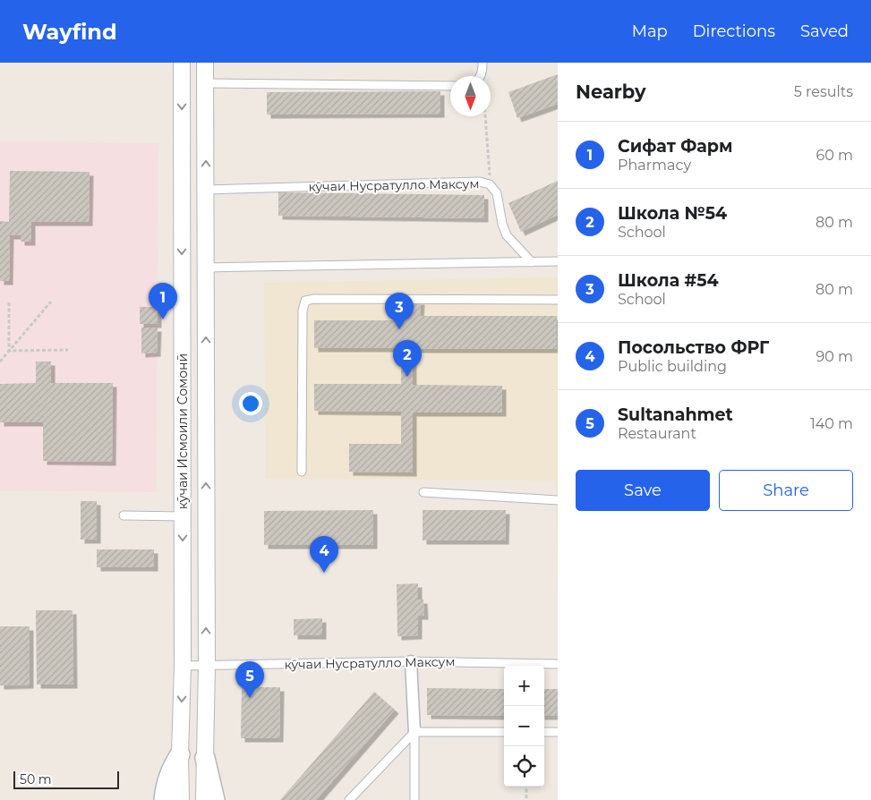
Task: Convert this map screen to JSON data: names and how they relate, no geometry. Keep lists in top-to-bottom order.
{
  "streets": {
    "street": ["кӯчаи Исмоили Сомонӣ"],
    "lane": ["кӯчаи Нусратулло Максум"]
  },
  "crossings": [
    ["кӯчаи Нусратулло Максум", "кӯчаи Исмоили Сомонӣ"]
  ],
  "scale_bar": "50 m",
  "north": "bottom",
  "page": {
    "header": "Wayfind",
    "nav": ["Map", "Directions", "Saved"],
    "heading": ["Nearby", "5 results"],
    "list": [
      {
        "mark": "1",
        "name": "Сифат Фарм",
        "note": "Pharmacy",
        "value": "60 m"
      },
      {
        "mark": "2",
        "name": "Школа №54",
        "note": "School",
        "value": "80 m"
      },
      {
        "mark": "3",
        "name": "Школа #54",
        "note": "School",
        "value": "80 m"
      },
      {
        "mark": "4",
        "name": "Посольство ФРГ",
        "note": "Public building",
        "value": "90 m"
      },
      {
        "mark": "5",
        "name": "Sultanahmet",
        "note": "Restaurant",
        "value": "140 m"
      }
    ],
    "pins": [
      "1",
      "3",
      "2",
      "4",
      "5"
    ],
    "buttons": ["Save", "Share"],
    "map_buttons": ["+", "−"],
    "scale": "50 m"
  }
}
